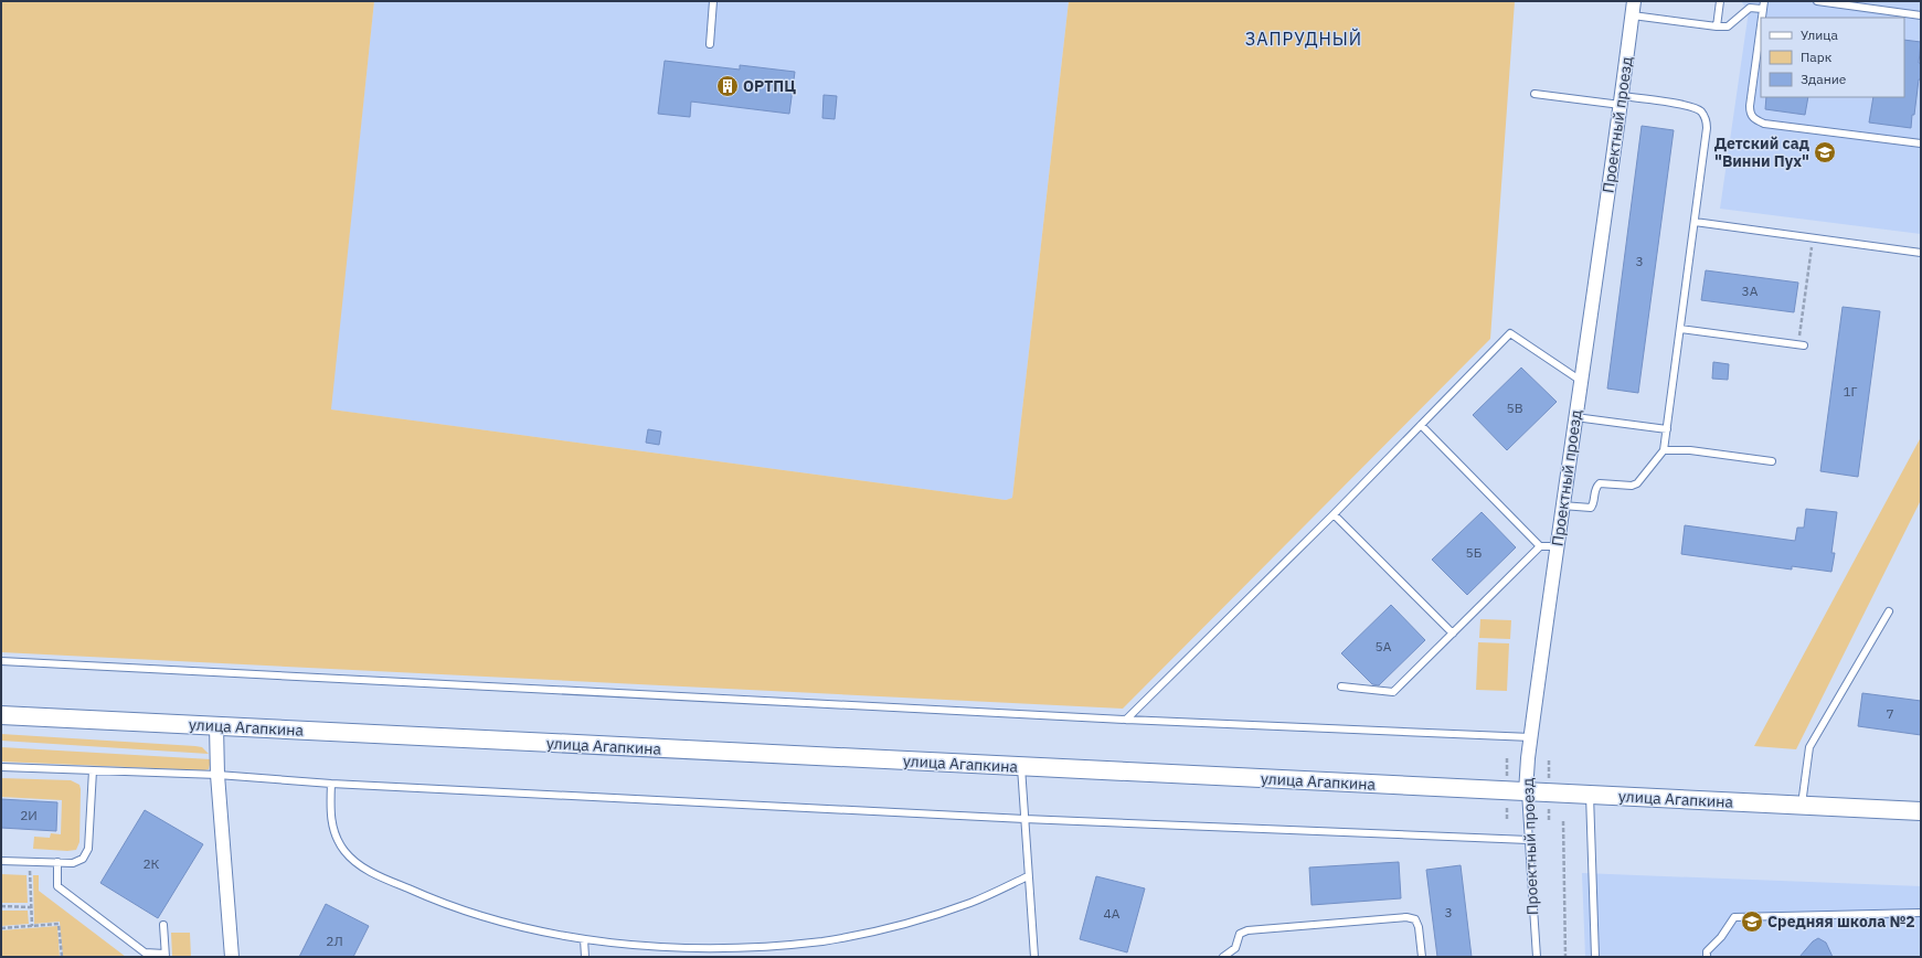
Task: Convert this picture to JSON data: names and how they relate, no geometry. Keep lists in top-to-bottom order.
{
  "streets": {
    "main road": ["улица Агапкина"],
    "street": ["Проектный проезд"]
  },
  "crossings": [
    ["Проектный проезд", "улица Агапкина"]
  ],
  "districts": ["ЗАПРУДНЫЙ"],
  "places": {
    "building": ["ОРТПЦ"],
    "school or university": ["Детский сад \"Винни Пух\"", "Средняя школа №2"]
  },
  "house_numbers": [
    "3",
    "3А",
    "1Г",
    "5В",
    "5Б",
    "5А",
    "7",
    "2И",
    "2К",
    "3",
    "4А",
    "2Л"
  ],
  "legend": ["Улица", "Парк", "Здание"]
}
